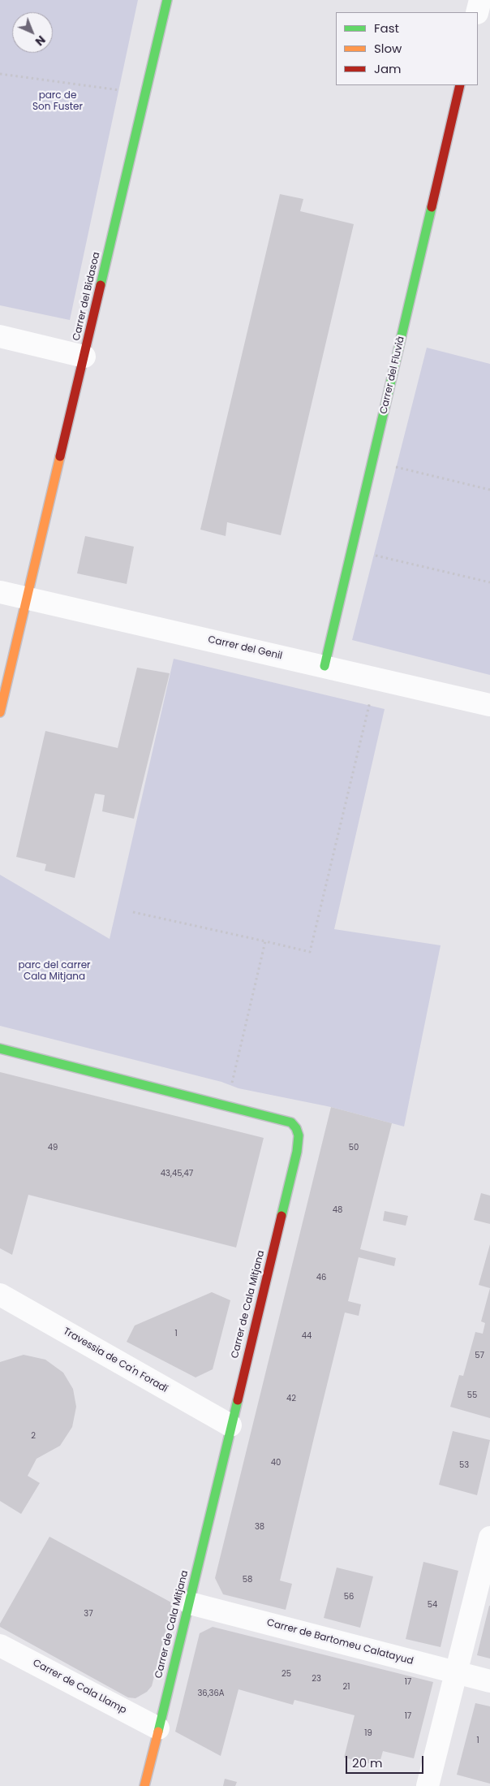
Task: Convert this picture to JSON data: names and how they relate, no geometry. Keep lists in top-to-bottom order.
{
  "streets": {
    "street": [
      "Carrer del Bidasoa",
      "Carrer del Fluvià",
      "Carrer del Genil",
      "Carrer de Cala Mitjana",
      "Travessia de Ca'n Foradí",
      "Carrer de Bartomeu Calatayud",
      "Carrer de Cala Llamp"
    ]
  },
  "crossings": [
    ["Carrer del Bidasoa", "Carrer del Genil"],
    ["Carrer del Fluvià", "Carrer del Genil"],
    ["Carrer de Cala Mitjana", "Travessia de Ca'n Foradí"],
    ["Carrer de Cala Mitjana", "Carrer de Bartomeu Calatayud"],
    ["Carrer de Cala Mitjana", "Carrer de Cala Llamp"]
  ],
  "parks": ["parc de Son Fuster", "parc del carrer Cala Mitjana"],
  "house_numbers": [
    "49",
    "50",
    "43,45,47",
    "48",
    "46",
    "1",
    "44",
    "57",
    "55",
    "42",
    "2",
    "40",
    "53",
    "38",
    "58",
    "56",
    "54",
    "37",
    "25",
    "23",
    "17",
    "21",
    "36,36A",
    "17",
    "19",
    "1"
  ],
  "legend": ["Fast", "Slow", "Jam"],
  "scale_bar": "20 m",
  "north": "bottom right"
}
